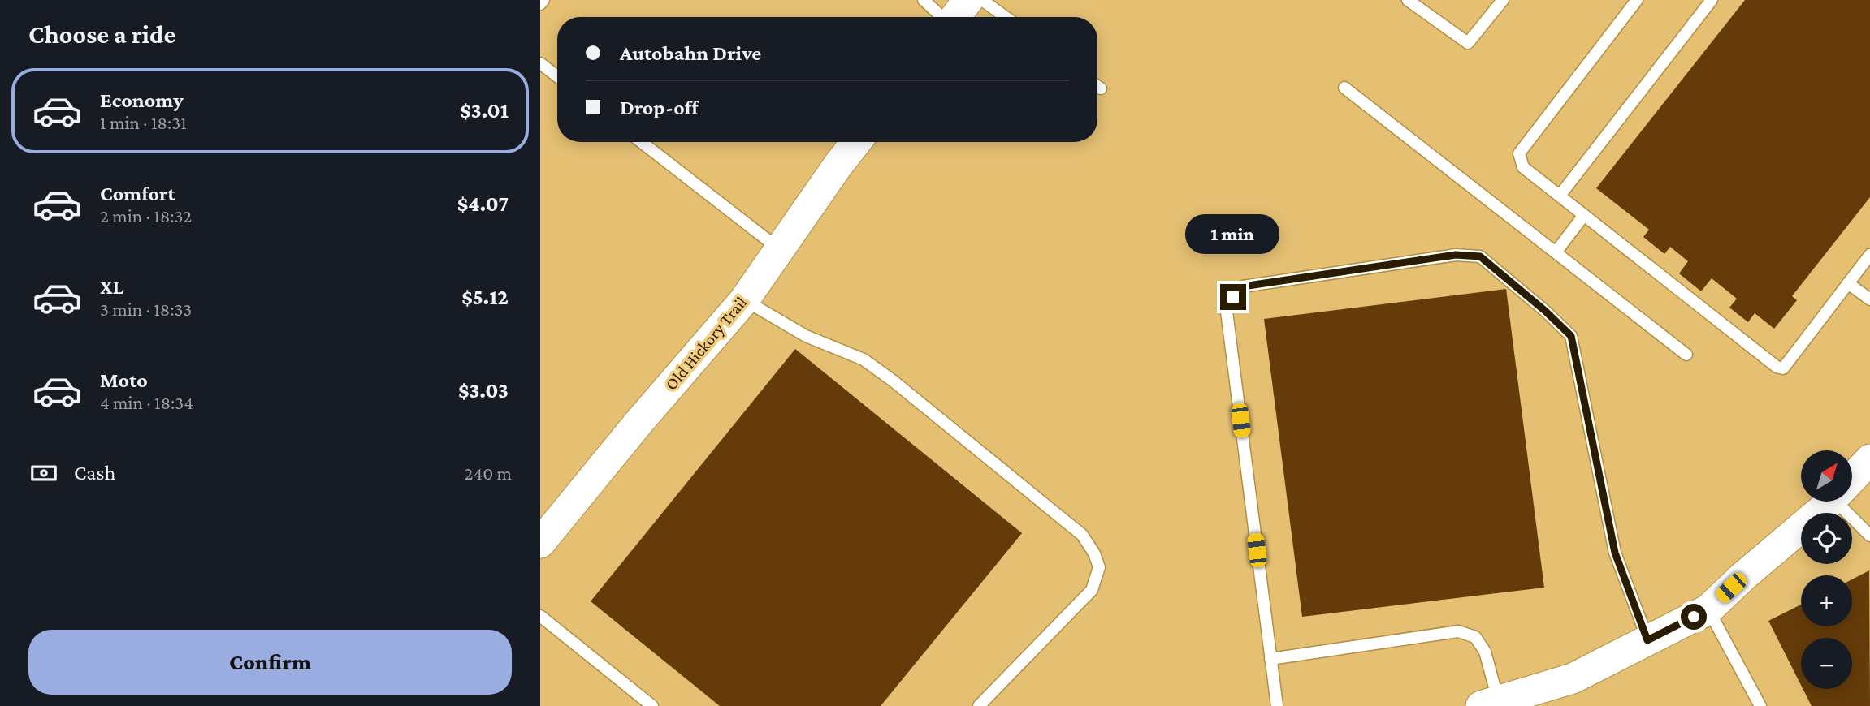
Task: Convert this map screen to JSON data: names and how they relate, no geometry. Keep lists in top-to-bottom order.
{
  "streets": {
    "street": ["Old Hickory Trail"]
  },
  "north": "top right",
  "page": {
    "heading": "Choose a ride",
    "banner": ["Autobahn Drive", "Drop-off"],
    "list": [
      {
        "name": "Economy",
        "note": "1 min · 18:31",
        "value": "$3.01"
      },
      {
        "name": "Comfort",
        "note": "2 min · 18:32",
        "value": "$4.07"
      },
      {
        "name": "XL",
        "note": "3 min · 18:33",
        "value": "$5.12"
      },
      {
        "name": "Moto",
        "note": "4 min · 18:34",
        "value": "$3.03"
      }
    ],
    "bubble": "1 min",
    "pay": ["Cash", "240 m"],
    "map_buttons": ["+", "−"],
    "buttons": "Confirm"
  }
}
